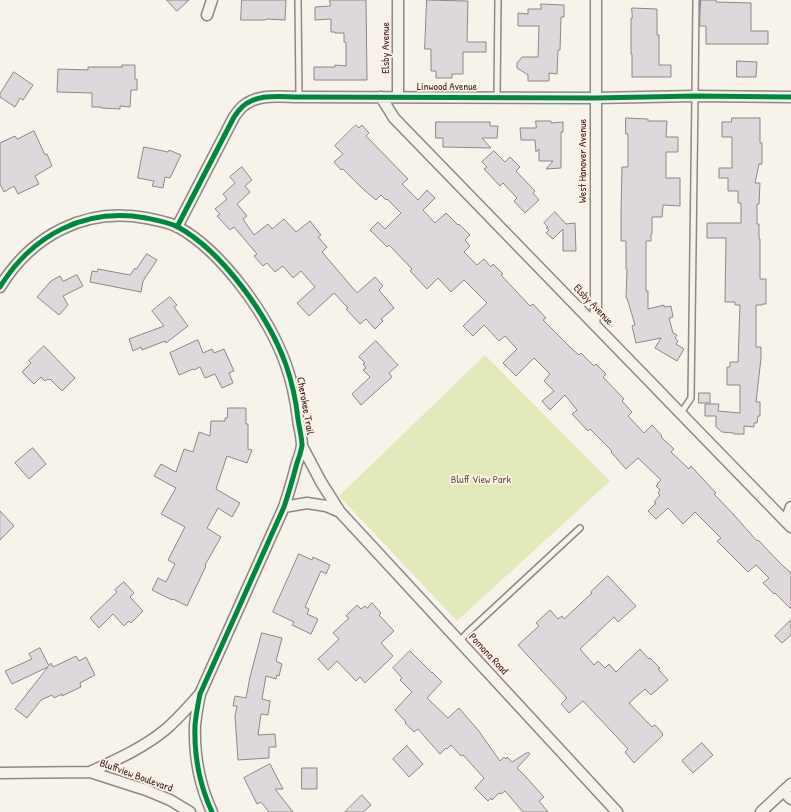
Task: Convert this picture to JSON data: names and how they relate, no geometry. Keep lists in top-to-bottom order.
{
  "streets": {
    "street": [
      "Elsby Avenue",
      "Linwood Avenue",
      "West Hanover Avenue",
      "Cherokee Trail",
      "Pomona Road",
      "Bluffview Boulevard"
    ]
  },
  "crossings": [
    ["Elsby Avenue", "Linwood Avenue"],
    ["Elsby Avenue", "West Hanover Avenue"],
    ["Linwood Avenue", "West Hanover Avenue"],
    ["Linwood Avenue", "Cherokee Trail"],
    ["Cherokee Trail", "Pomona Road"],
    ["Cherokee Trail", "Bluffview Boulevard"]
  ],
  "parks": ["Bluff View Park"]
}
